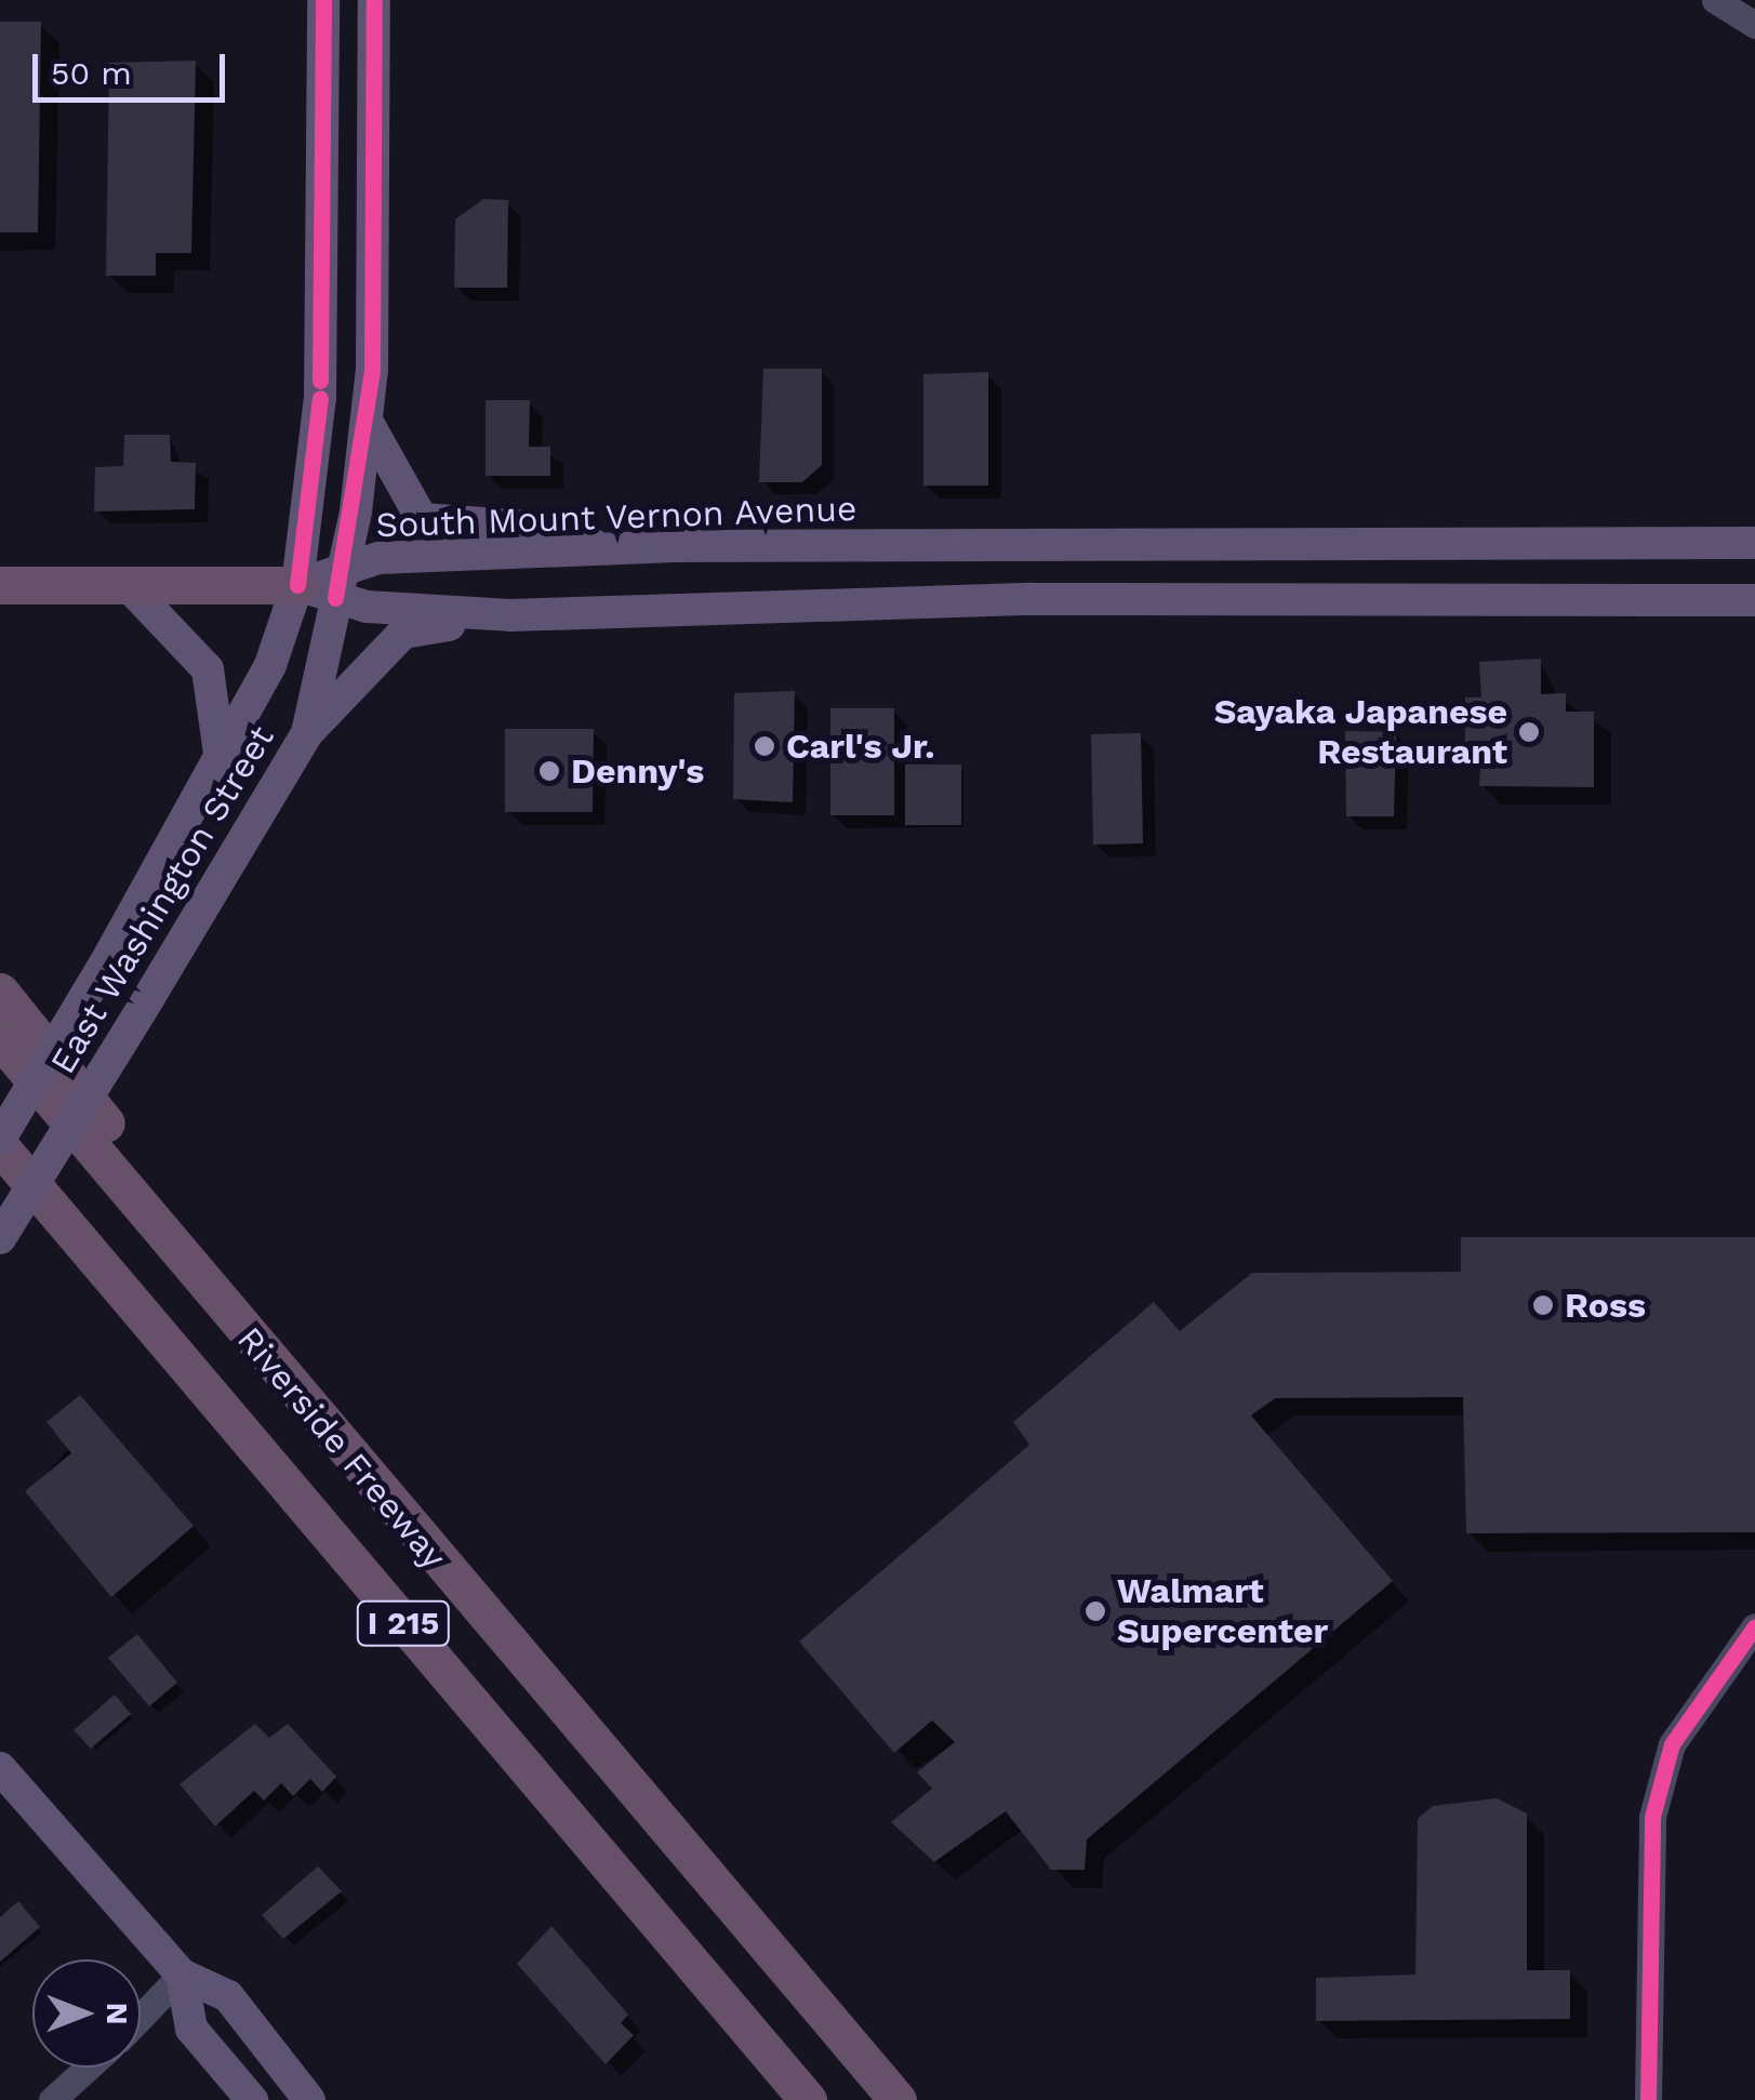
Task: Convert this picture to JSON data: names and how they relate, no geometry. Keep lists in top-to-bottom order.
{
  "streets": {
    "highway": ["Riverside Freeway", "I 215"],
    "main road": ["South Mount Vernon Avenue", "East Washington Street"]
  },
  "crossings": [
    ["South Mount Vernon Avenue", "East Washington Street"],
    ["East Washington Street", "Riverside Freeway"]
  ],
  "places": [
    "Sayaka Japanese Restaurant",
    "Carl's Jr.",
    "Denny's",
    "Ross",
    "Walmart Supercenter"
  ],
  "scale_bar": "50 m",
  "north": "right"
}
